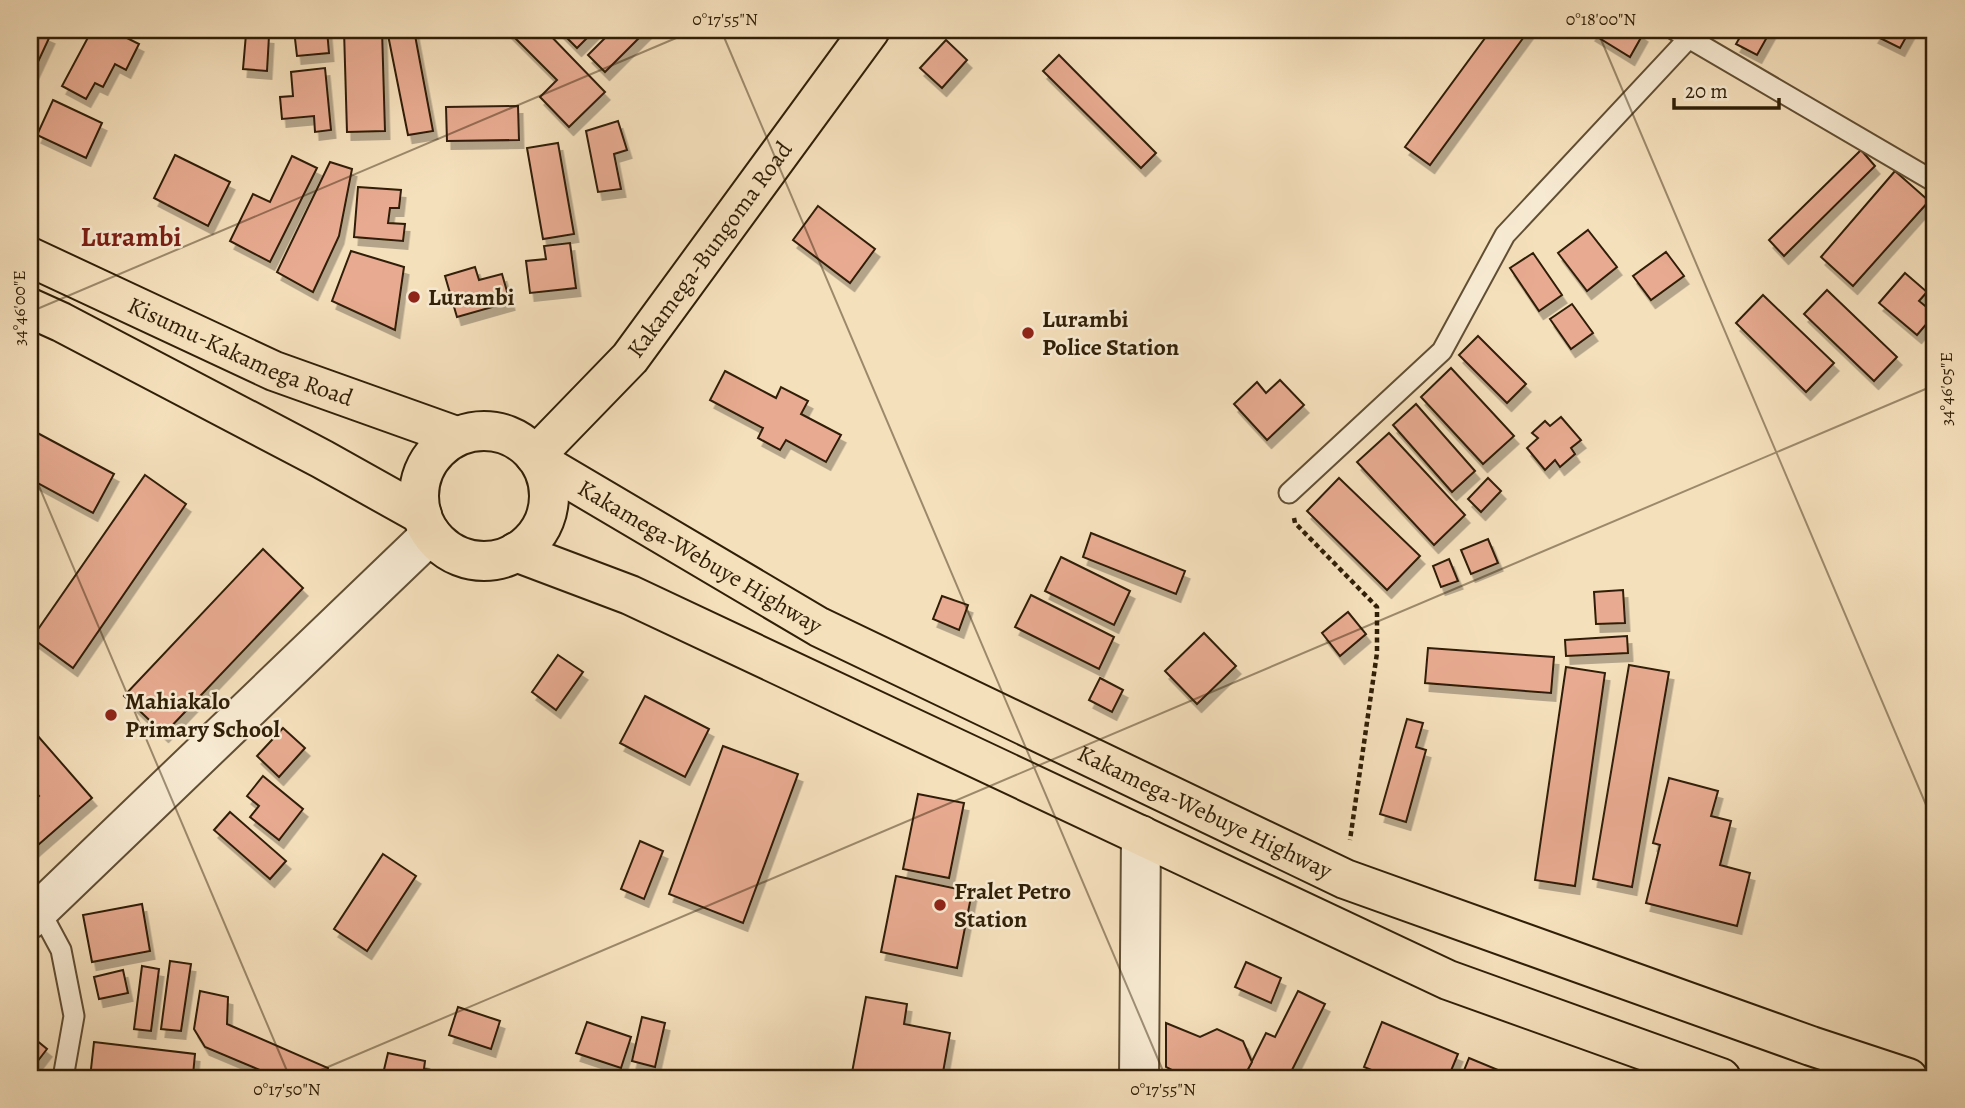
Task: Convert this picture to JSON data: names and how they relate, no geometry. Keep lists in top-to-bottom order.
{
  "streets": {
    "main road": ["Kakamega-Bungoma Road", "Kisumu-Kakamega Road", "Kakamega-Webuye Highway"]
  },
  "crossings": [
    ["Kakamega-Bungoma Road", "Kisumu-Kakamega Road"],
    ["Kakamega-Bungoma Road", "Kakamega-Webuye Highway"],
    ["Kisumu-Kakamega Road", "Kakamega-Webuye Highway"]
  ],
  "districts": ["Lurambi"],
  "places": [
    "Lurambi",
    "Lurambi Police Station",
    "Mahiakalo Primary School",
    "Fralet Petro Station"
  ],
  "scale_bar": "20 m",
  "coordinates": [
    "0°17'55\"N",
    "0°18'00\"N",
    "34°46'00\"E",
    "34°46'05\"E",
    "0°17'50\"N"
  ]
}
